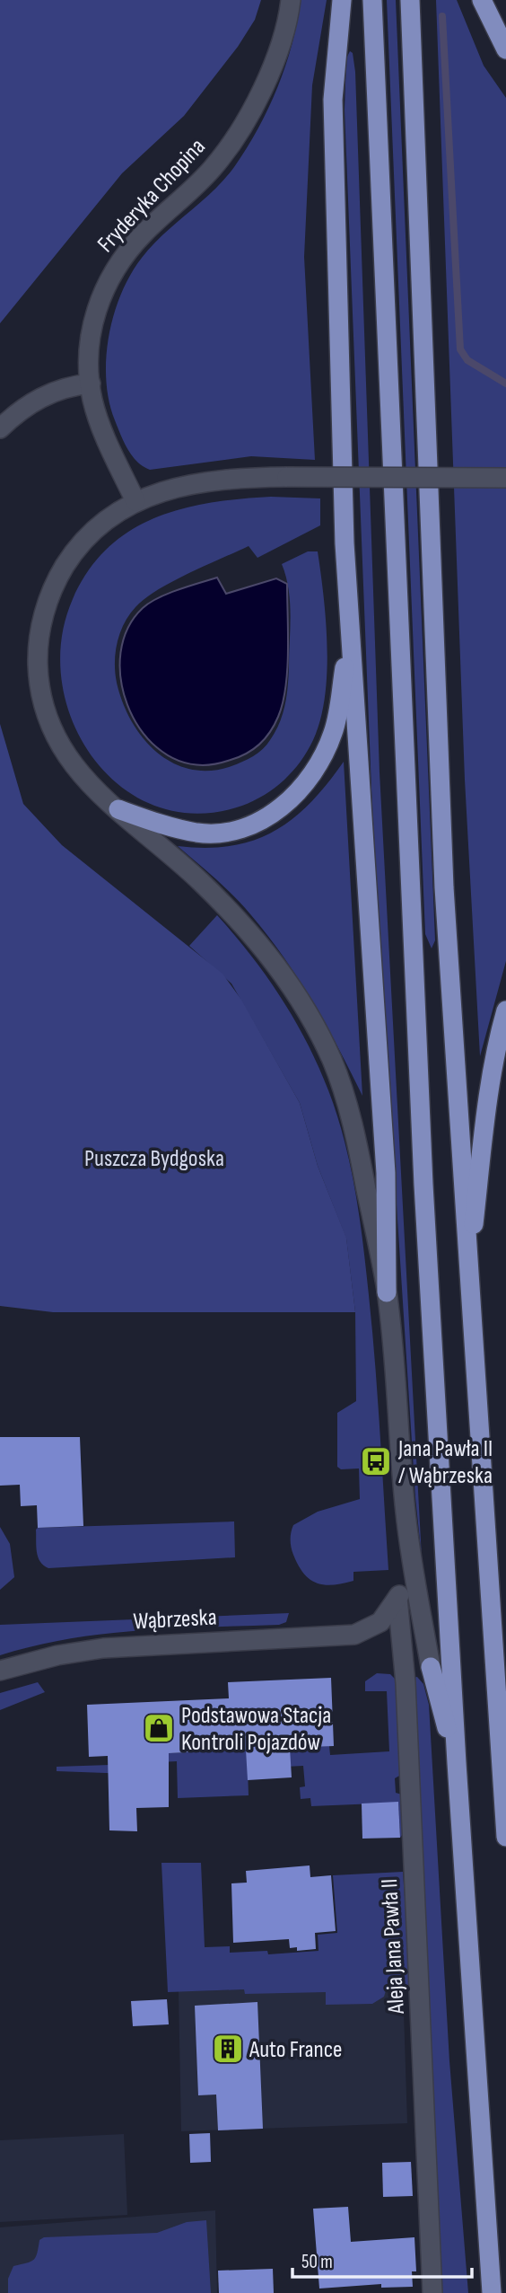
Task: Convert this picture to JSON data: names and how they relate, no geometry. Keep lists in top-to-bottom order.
{
  "streets": {
    "street": ["Fryderyka Chopina", "Wąbrzeska", "Aleja Jana Pawła II"]
  },
  "crossings": [
    ["Wąbrzeska", "Aleja Jana Pawła II"]
  ],
  "parks": ["Puszcza Bydgoska"],
  "places": {
    "bus stop": ["Jana Pawła II / Wąbrzeska"],
    "shop": ["Podstawowa Stacja Kontroli Pojazdów"],
    "building": ["Auto France"]
  },
  "scale_bar": "50 m"
}
